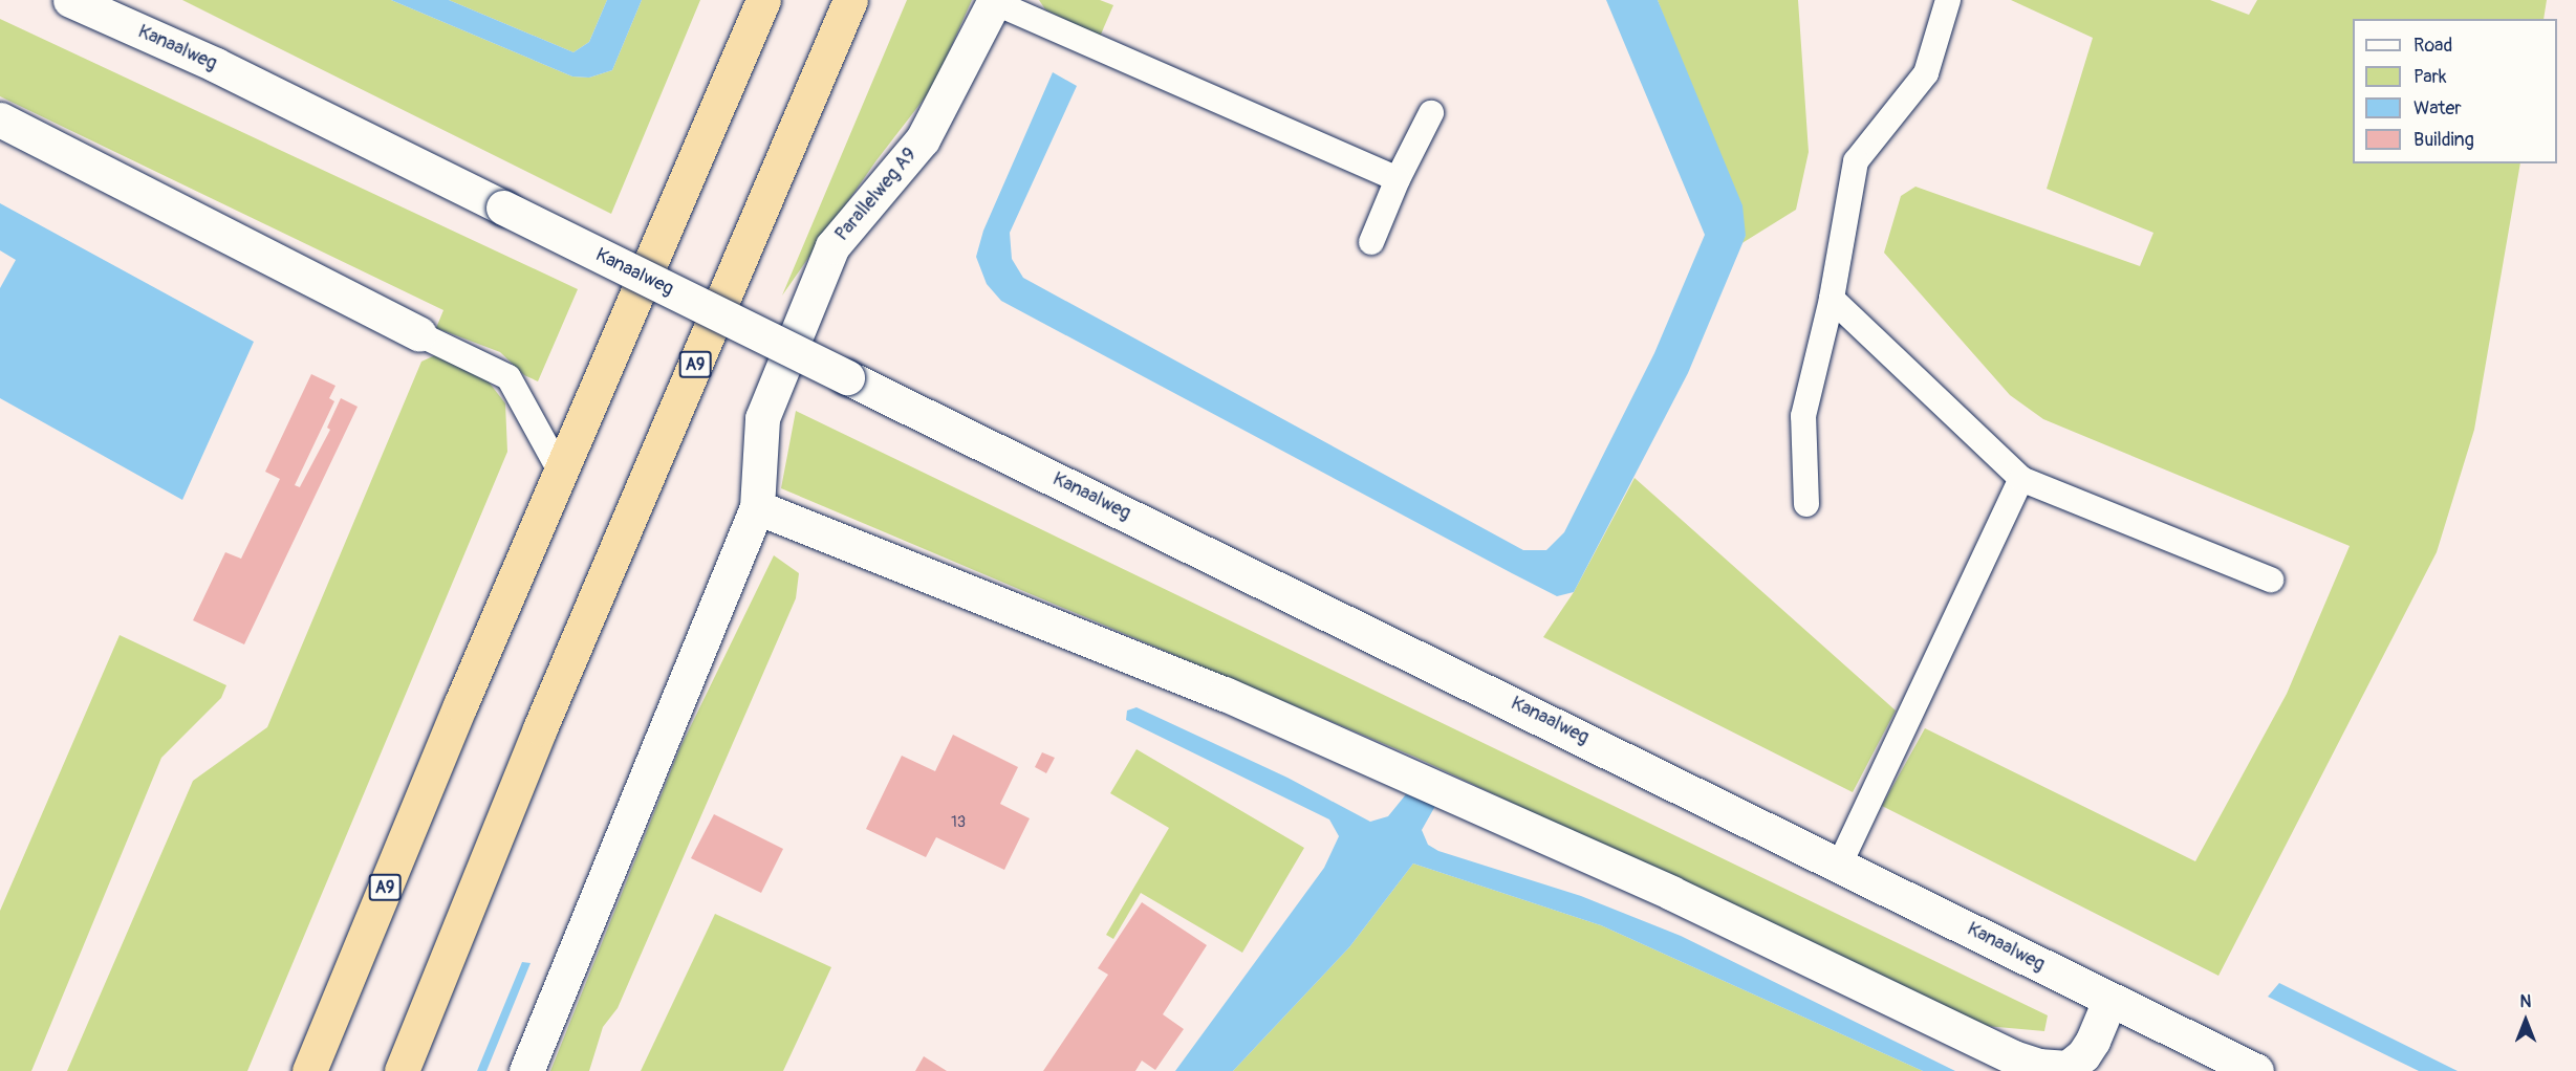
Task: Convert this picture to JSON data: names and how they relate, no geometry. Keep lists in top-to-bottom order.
{
  "streets": {
    "highway": ["A9"],
    "street": ["Kanaalweg", "Parallelweg A9"]
  },
  "house_numbers": ["13"],
  "legend": [
    "Road",
    "Park",
    "Water",
    "Building"
  ],
  "north": "top"
}
